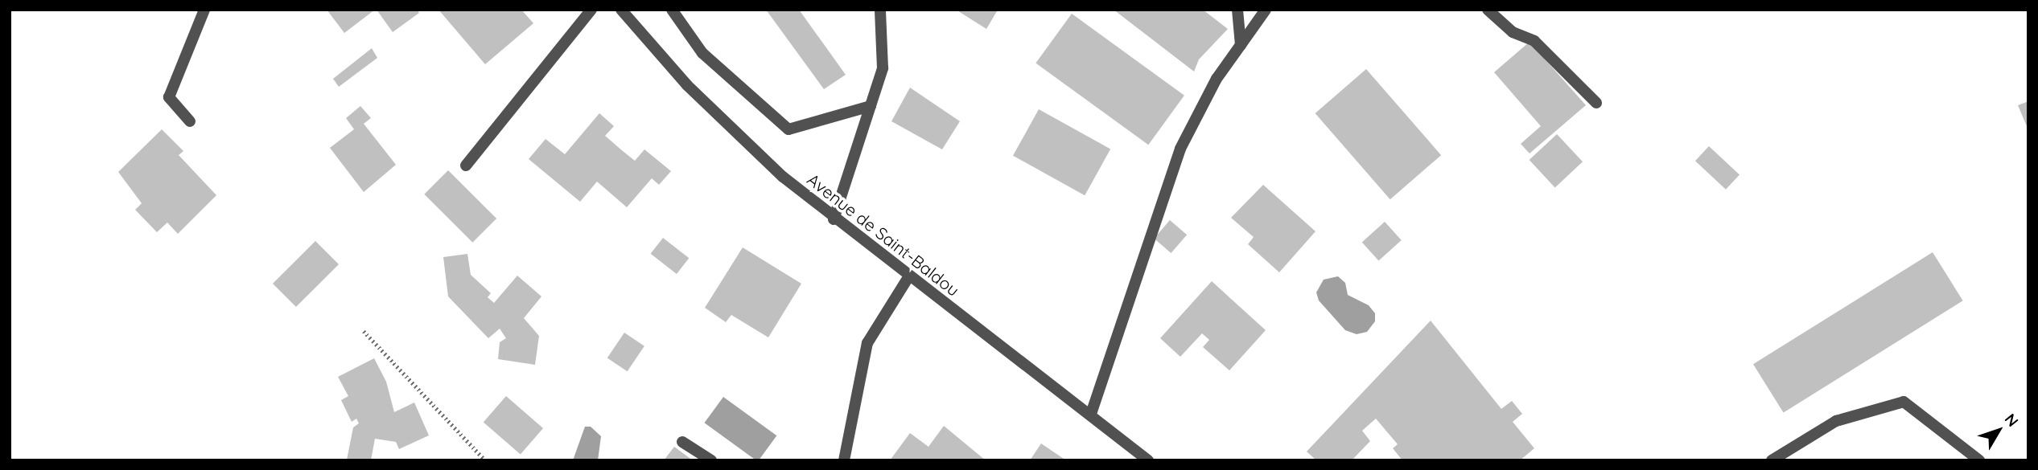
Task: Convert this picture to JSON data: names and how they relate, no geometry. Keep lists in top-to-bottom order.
{
  "streets": {
    "street": ["Avenue de Saint-Baldou"]
  },
  "north": "top right"
}
